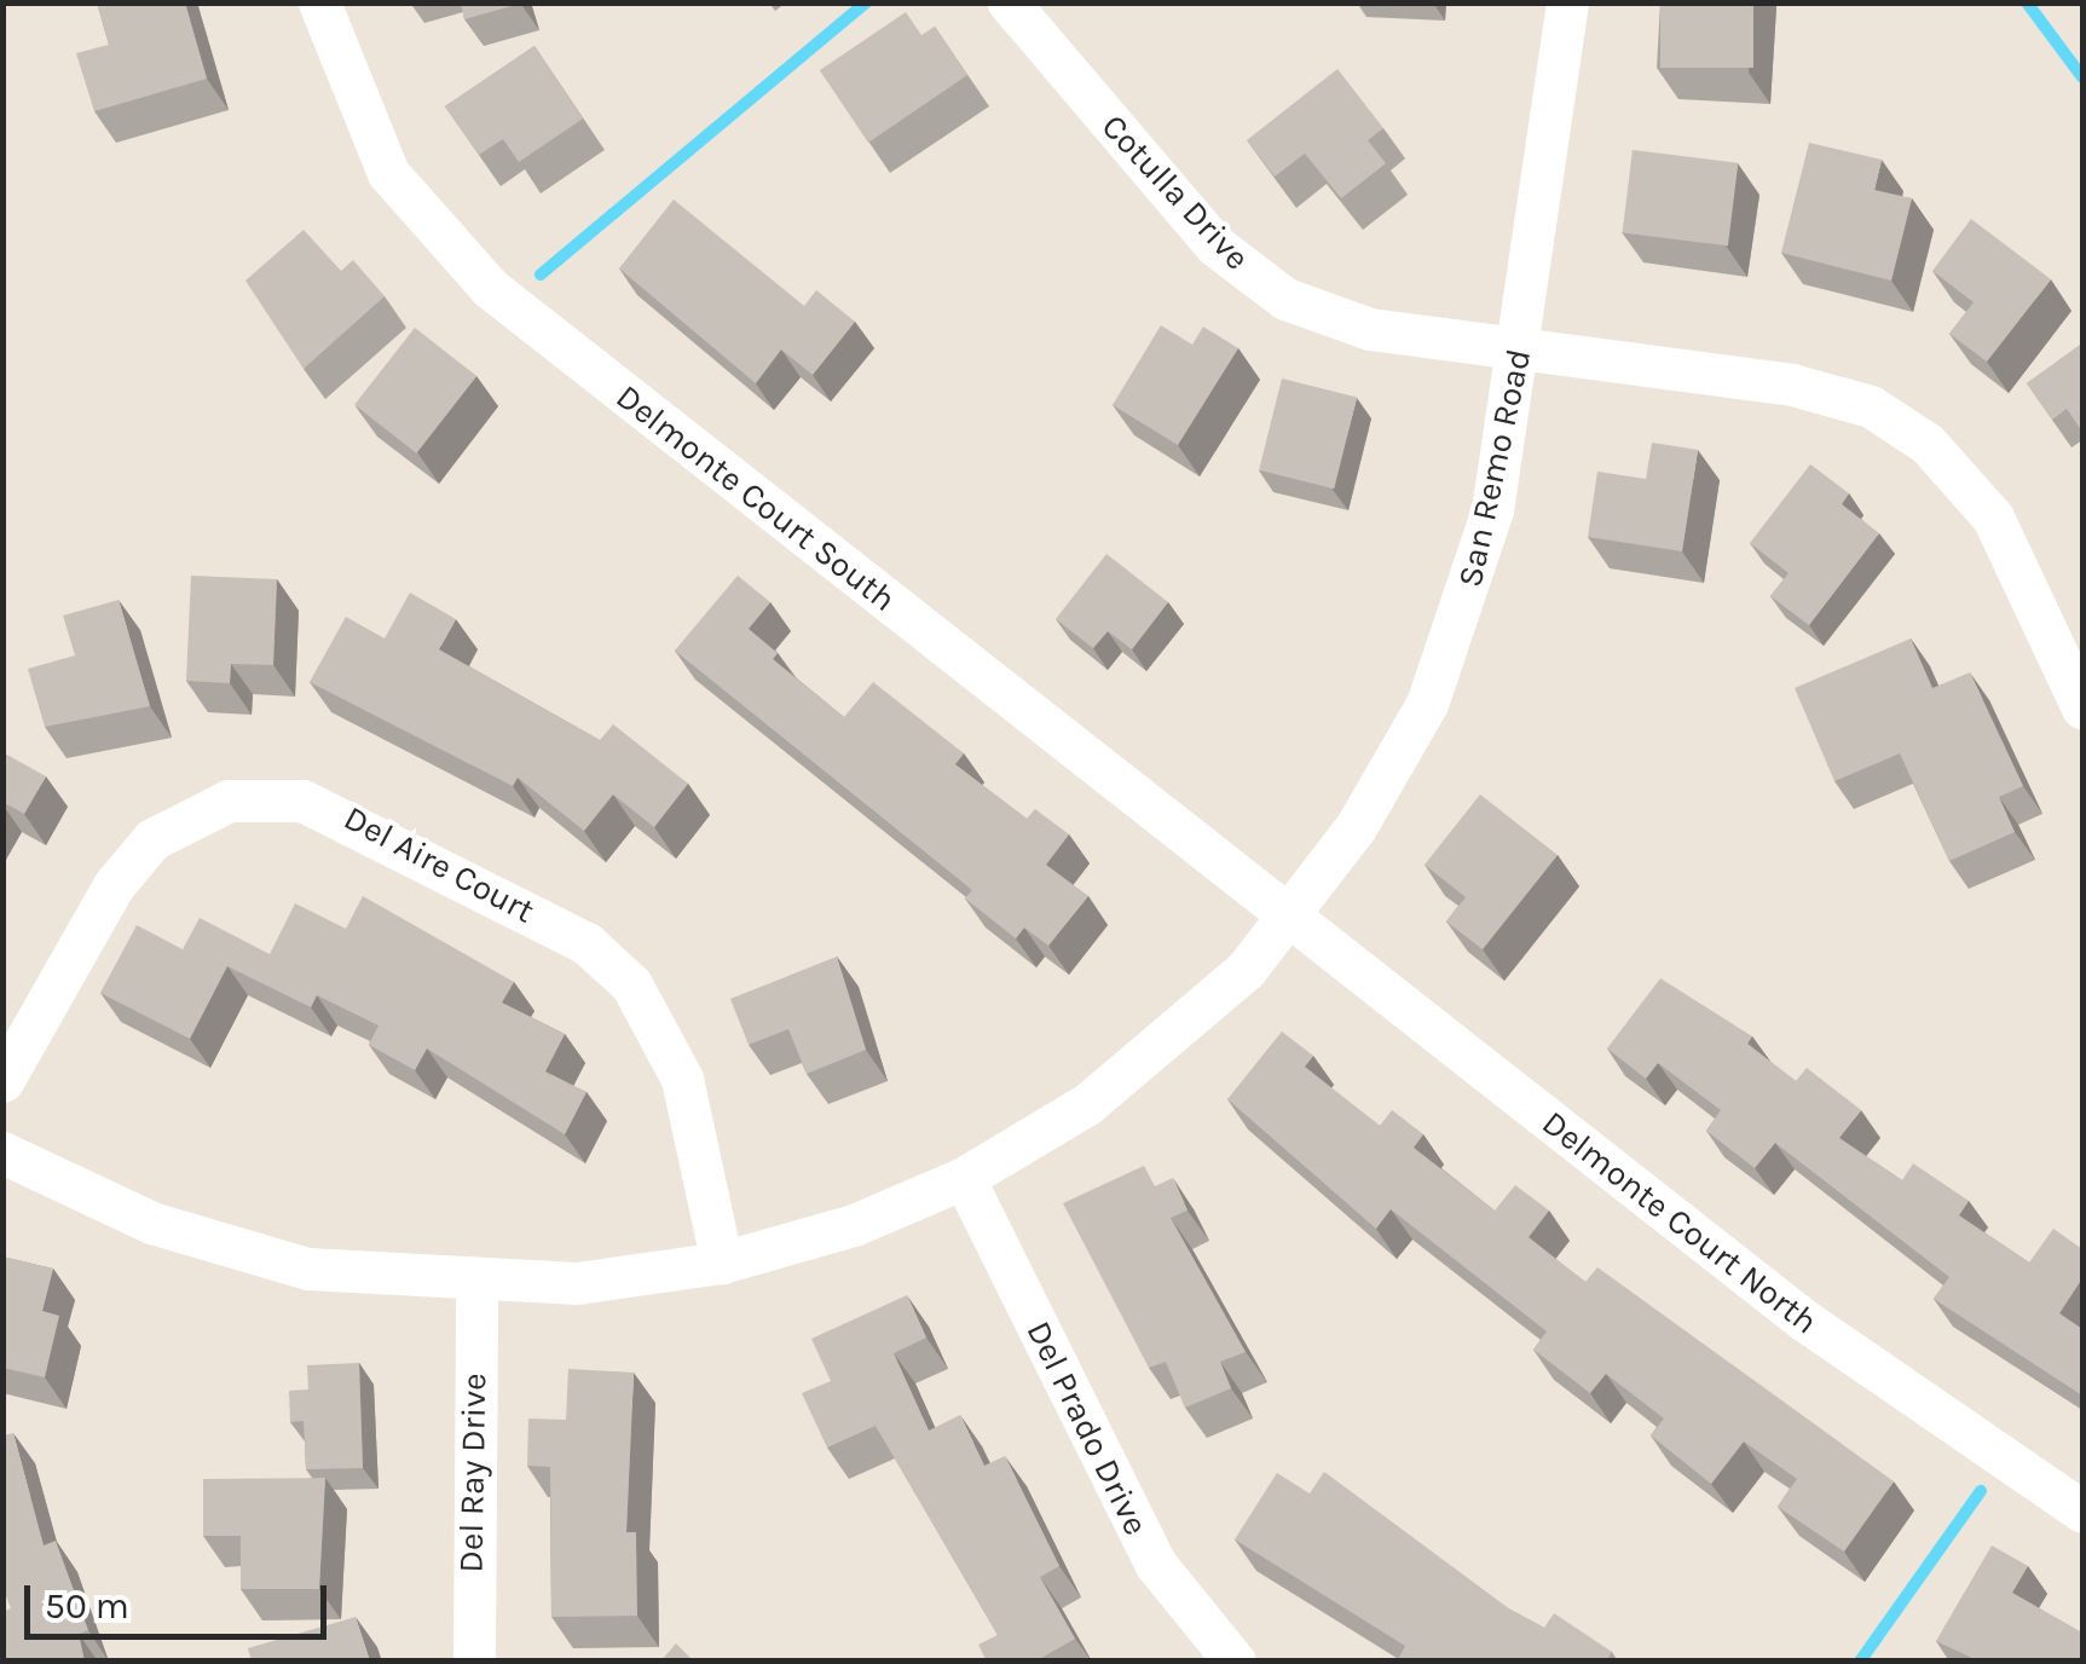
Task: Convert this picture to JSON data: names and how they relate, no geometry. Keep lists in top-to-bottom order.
{
  "streets": {
    "street": [
      "Cotulla Drive",
      "San Remo Road",
      "Delmonte Court South",
      "Del Aire Court",
      "Delmonte Court North",
      "Del Prado Drive",
      "Del Ray Drive"
    ]
  },
  "crossings": [
    ["Cotulla Drive", "San Remo Road"],
    ["San Remo Road", "Delmonte Court South"],
    ["San Remo Road", "Del Aire Court"],
    ["San Remo Road", "Delmonte Court North"],
    ["San Remo Road", "Del Prado Drive"],
    ["San Remo Road", "Del Ray Drive"],
    ["Delmonte Court South", "Delmonte Court North"]
  ],
  "scale_bar": "50 m"
}
